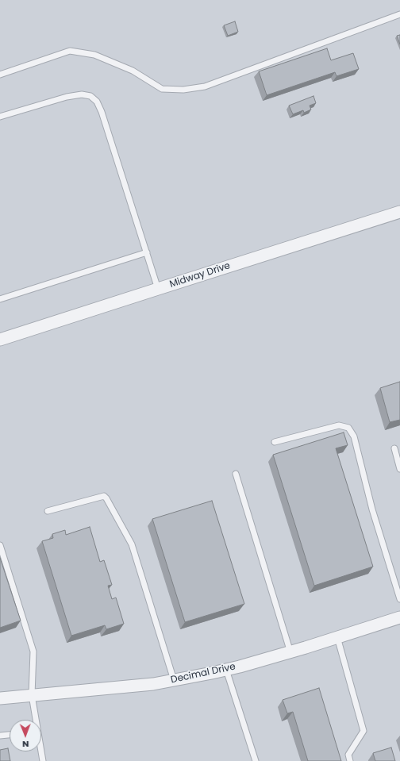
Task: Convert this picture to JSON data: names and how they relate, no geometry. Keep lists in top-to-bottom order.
{
  "streets": {
    "street": ["Midway Drive", "Decimal Drive"]
  },
  "north": "bottom"
}
